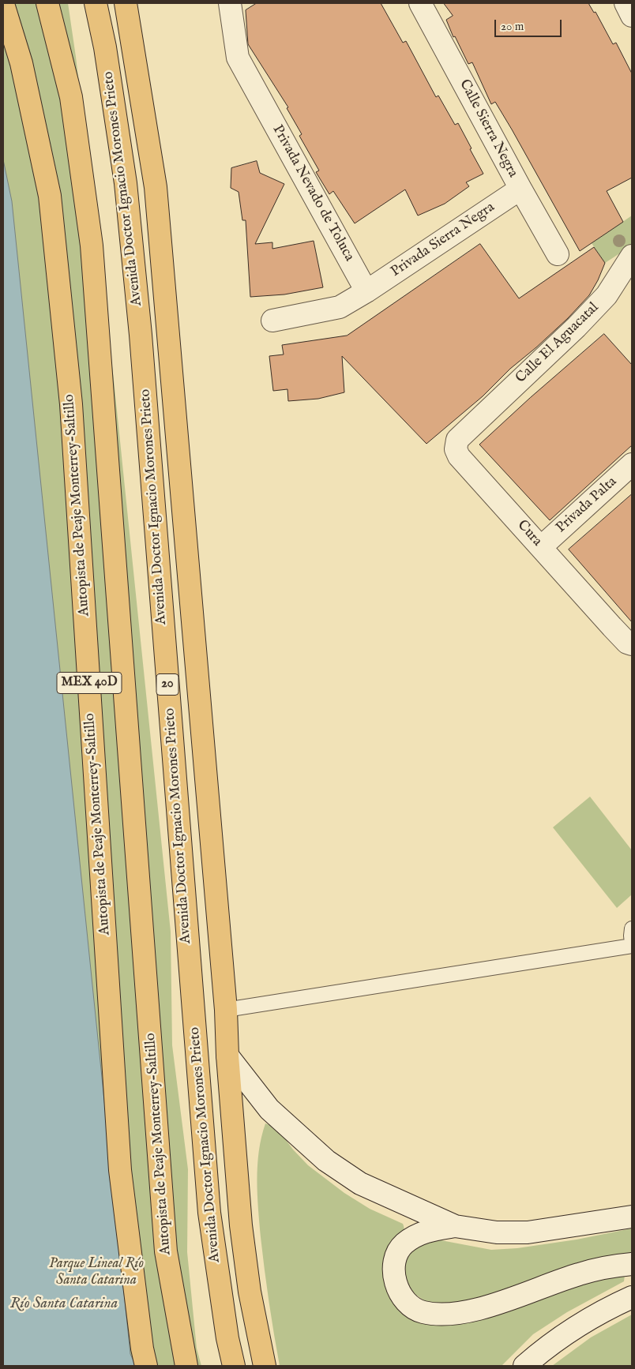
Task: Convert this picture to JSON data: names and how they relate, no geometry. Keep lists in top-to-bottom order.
{
  "streets": {
    "main road": [
      "Avenida Doctor Ignacio Morones Prieto",
      "Autopista de Peaje Monterrey-Saltillo",
      "MEX 40D",
      "20"
    ],
    "street": [
      "Calle Sierra Negra",
      "Privada Nevado de Toluca",
      "Privada Sierra Negra",
      "Calle El Aguacatal",
      "Privada Palta",
      "Cura"
    ]
  },
  "crossings": [
    ["Calle Sierra Negra", "Privada Sierra Negra"],
    ["Privada Nevado de Toluca", "Privada Sierra Negra"],
    ["Calle El Aguacatal", "Cura"],
    ["Privada Palta", "Cura"]
  ],
  "water": ["Río Santa Catarina"],
  "parks": ["Parque Lineal Río Santa Catarina"],
  "scale_bar": "20 m"
}
